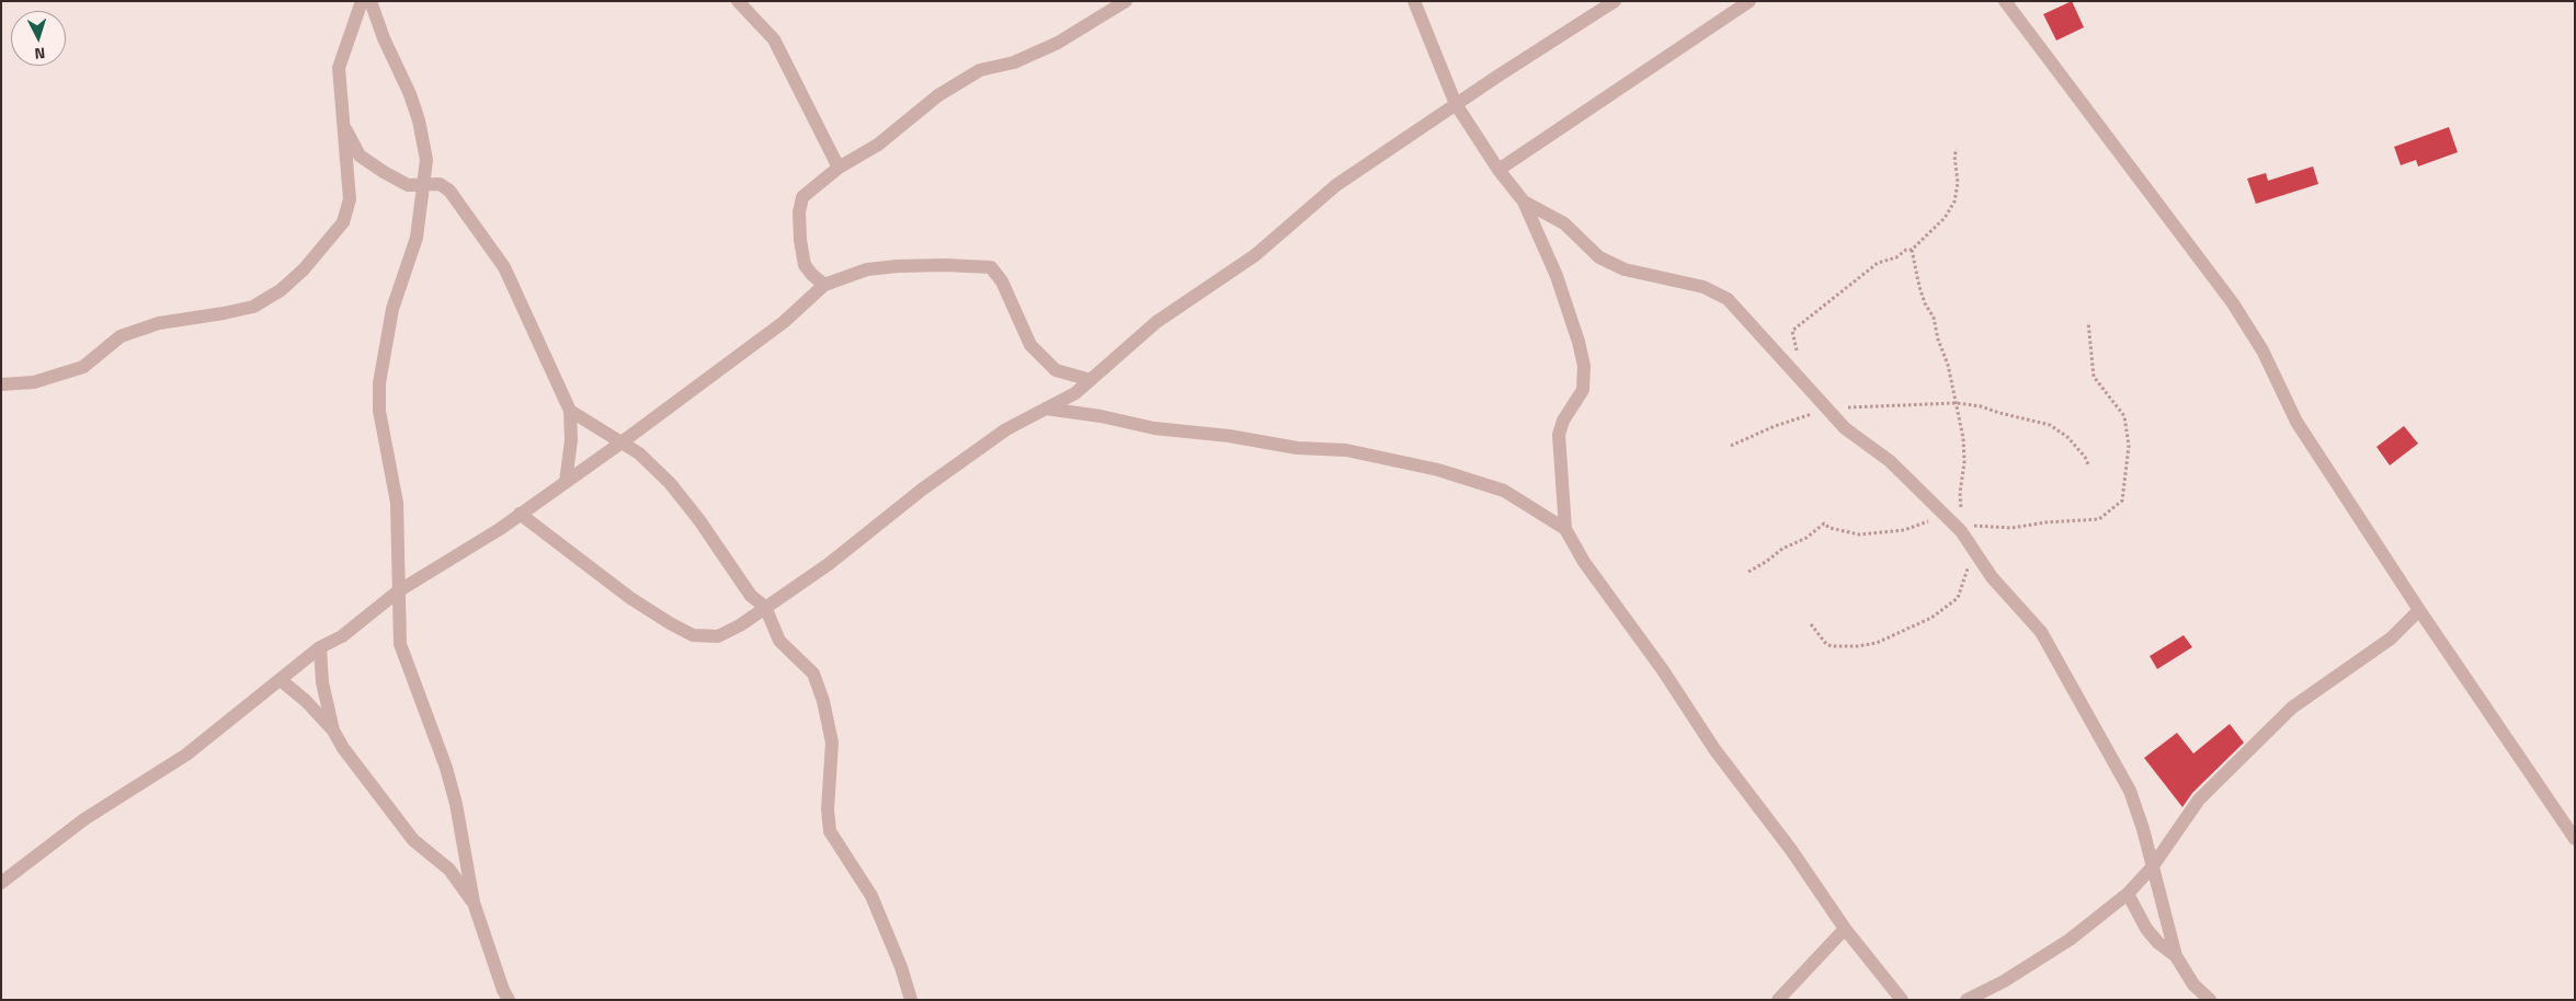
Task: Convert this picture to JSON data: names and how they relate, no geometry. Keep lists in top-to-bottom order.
{
  "north": "bottom"
}
